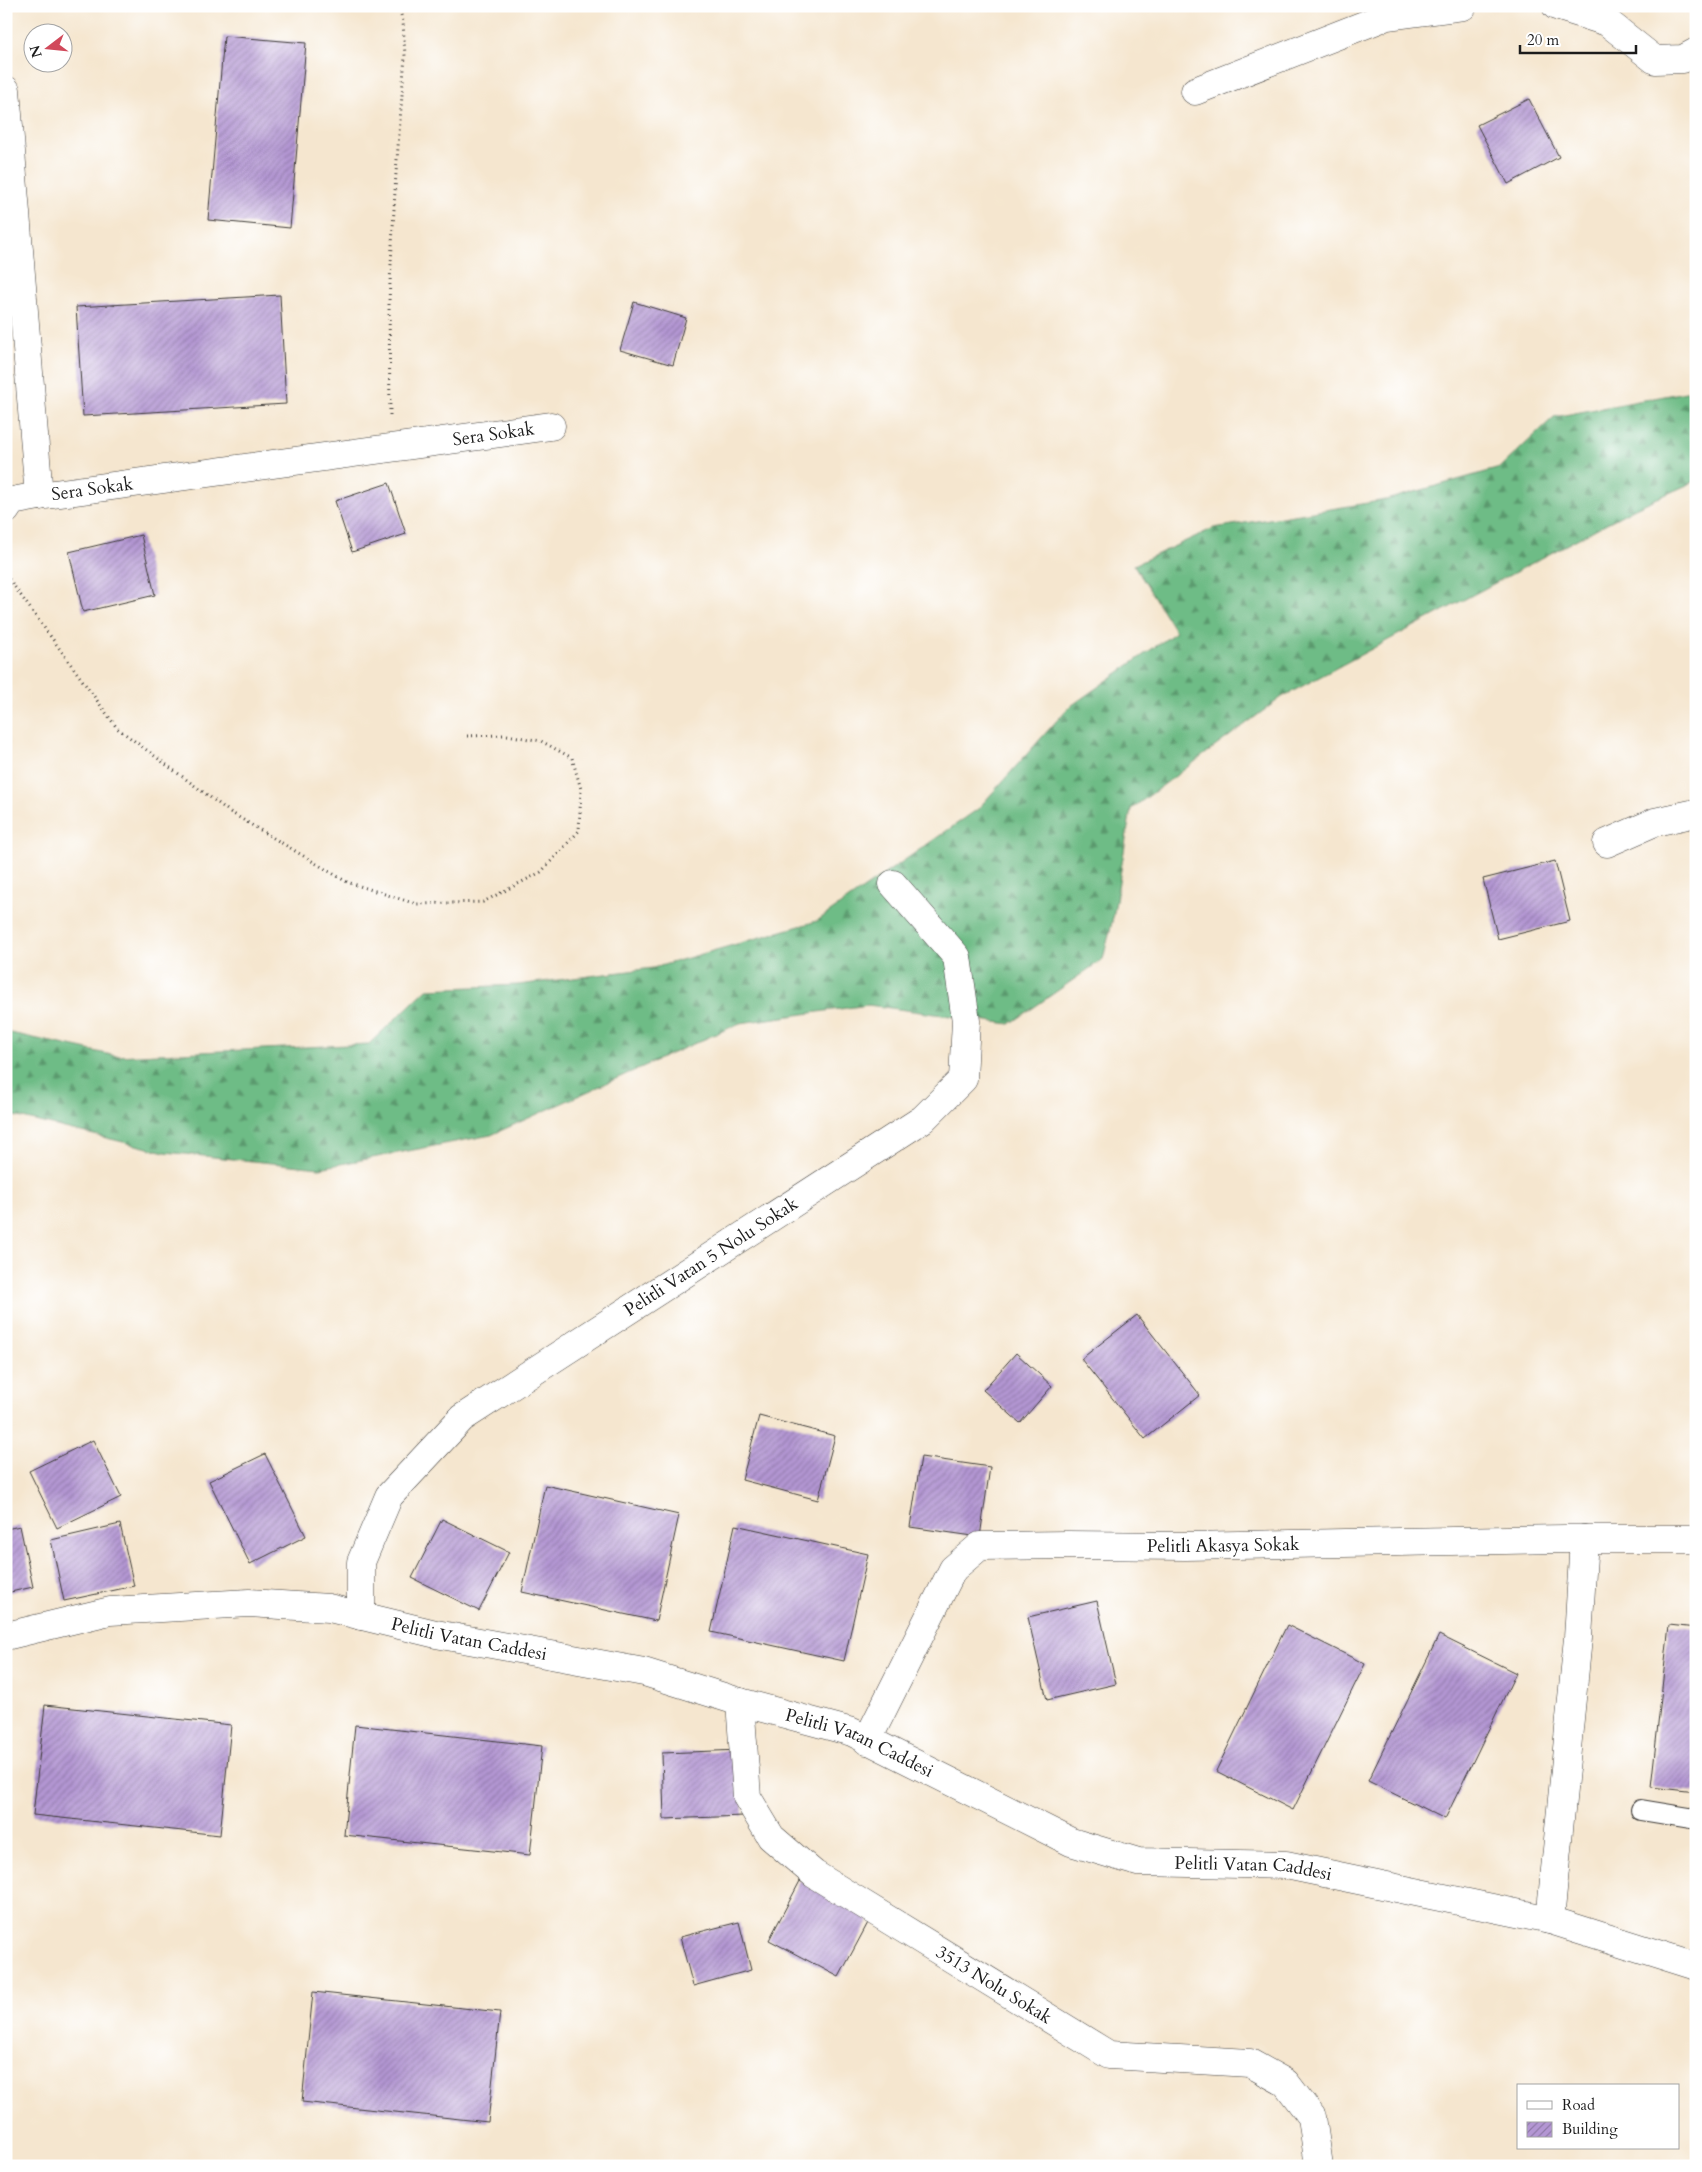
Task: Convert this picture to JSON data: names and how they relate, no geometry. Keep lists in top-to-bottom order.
{
  "streets": {
    "street": [
      "Sera Sokak",
      "Pelitli Vatan 5 Nolu Sokak",
      "Pelitli Akasya Sokak",
      "Pelitli Vatan Caddesi",
      "3513 Nolu Sokak"
    ]
  },
  "crossings": [
    ["Pelitli Vatan 5 Nolu Sokak", "Pelitli Vatan Caddesi"],
    ["Pelitli Akasya Sokak", "Pelitli Vatan Caddesi"],
    ["Pelitli Vatan Caddesi", "3513 Nolu Sokak"]
  ],
  "legend": ["Road", "Building"],
  "scale_bar": "20 m",
  "north": "left"
}
